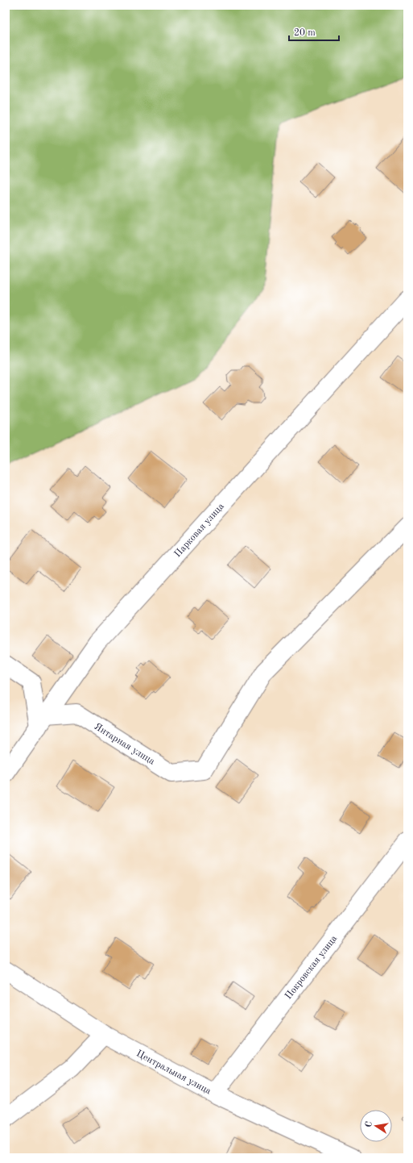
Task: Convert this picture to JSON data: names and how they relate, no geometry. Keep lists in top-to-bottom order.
{
  "streets": {
    "street": [
      "Парковая улица",
      "Янтарная улица",
      "Покровская улица",
      "Центральная улица"
    ]
  },
  "crossings": [
    ["Парковая улица", "Янтарная улица"],
    ["Покровская улица", "Центральная улица"]
  ],
  "scale_bar": "20 m",
  "north": "left"
}
